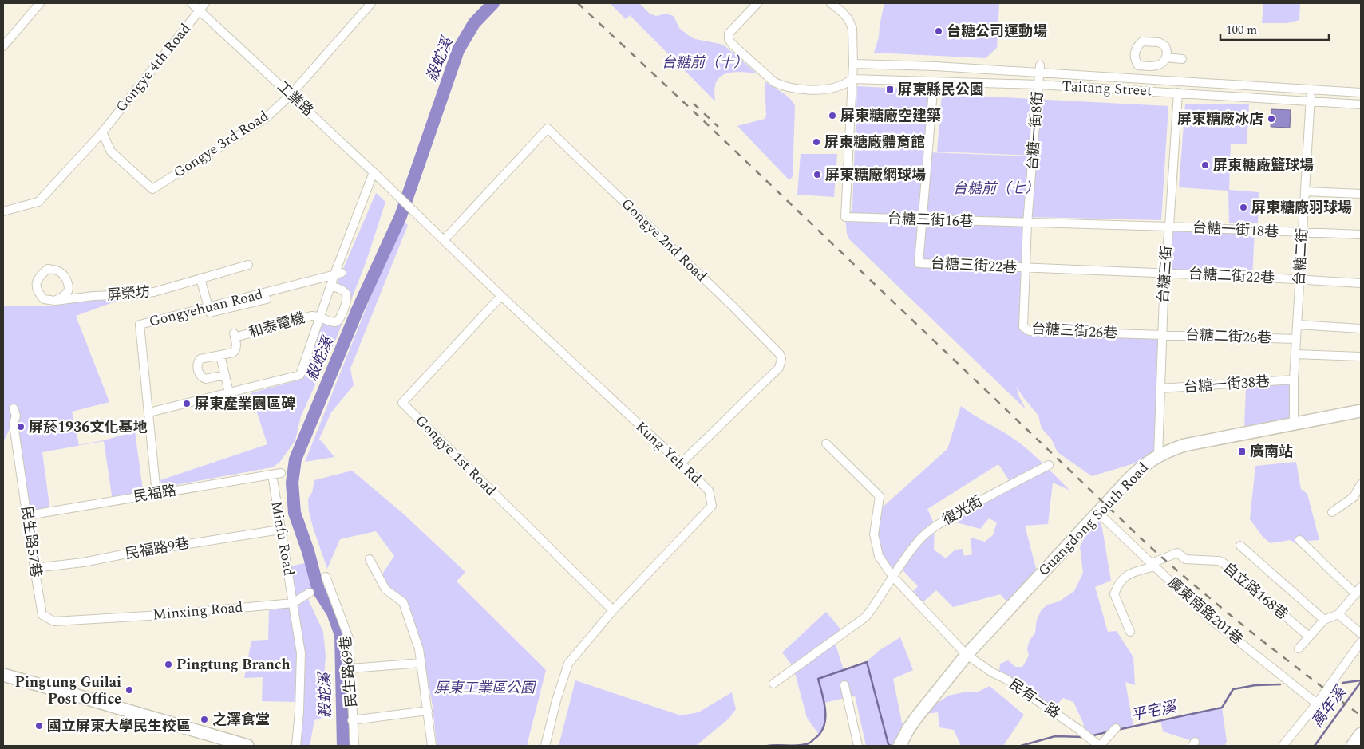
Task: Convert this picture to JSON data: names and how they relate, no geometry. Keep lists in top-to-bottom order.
{
  "streets": {
    "street": [
      "Gongye 4th Road",
      "Taitang Street",
      "工業路",
      "台糖一街8街",
      "Gongye 3rd Road",
      "台糖三街16巷",
      "台糖一街18巷",
      "Gongye 2nd Road",
      "台糖二街",
      "台糖三街22巷",
      "台糖三街",
      "台糖二街22巷",
      "屏榮坊",
      "Gongyehuan Road",
      "和泰電機",
      "台糖三街26巷",
      "台糖二街26巷",
      "台糖一街38巷",
      "Kung Yeh Rd.",
      "Gongye 1st Road",
      "民福路",
      "復光街",
      "Guangdong South Road",
      "Minfu Road",
      "民生路57巷",
      "民福路9巷",
      "自立路168巷",
      "Minxing Road",
      "廣東南路201巷",
      "民生路69巷",
      "民有一路"
    ]
  },
  "crossings": [
    ["Gongye 4th Road", "工業路"],
    ["Gongye 4th Road", "Gongye 3rd Road"],
    ["Taitang Street", "台糖一街8街"],
    ["Taitang Street", "台糖三街16巷"],
    ["Taitang Street", "台糖二街"],
    ["Taitang Street", "台糖三街22巷"],
    ["Taitang Street", "台糖三街"],
    ["工業路", "Gongye 3rd Road"],
    ["工業路", "Kung Yeh Rd."],
    ["台糖一街8街", "台糖三街16巷"],
    ["台糖一街8街", "台糖三街22巷"],
    ["台糖一街8街", "台糖三街26巷"],
    ["台糖三街16巷", "台糖一街18巷"],
    ["台糖三街16巷", "台糖三街22巷"],
    ["台糖三街16巷", "台糖三街"],
    ["台糖一街18巷", "台糖二街"],
    ["台糖一街18巷", "台糖三街"],
    ["Gongye 2nd Road", "Kung Yeh Rd."],
    ["台糖二街", "台糖二街22巷"],
    ["台糖二街", "台糖二街26巷"],
    ["台糖二街", "台糖一街38巷"],
    ["台糖二街", "Guangdong South Road"],
    ["台糖三街22巷", "台糖三街"],
    ["台糖三街22巷", "台糖二街22巷"],
    ["台糖三街22巷", "台糖三街26巷"],
    ["台糖三街", "台糖二街22巷"],
    ["台糖三街", "台糖三街26巷"],
    ["台糖三街", "台糖二街26巷"],
    ["台糖三街", "台糖一街38巷"],
    ["台糖三街", "Guangdong South Road"],
    ["Gongyehuan Road", "民福路"],
    ["台糖三街26巷", "台糖二街26巷"],
    ["Kung Yeh Rd.", "Gongye 1st Road"],
    ["民福路", "Minfu Road"],
    ["民福路", "民生路57巷"],
    ["Guangdong South Road", "廣東南路201巷"],
    ["Guangdong South Road", "民有一路"],
    ["Minfu Road", "民福路9巷"],
    ["Minfu Road", "Minxing Road"],
    ["民生路57巷", "民福路9巷"],
    ["民生路57巷", "Minxing Road"],
    ["自立路168巷", "廣東南路201巷"]
  ],
  "water": ["殺蛇溪", "萬年溪", "平宅溪"],
  "parks": ["台糖前（十）", "台糖前（七）", "屏東工業區公園"],
  "places": {
    "other": [
      "台糖公司運動場",
      "屏東糖廠空建築",
      "屏東糖廠冰店",
      "屏東糖廠體育館",
      "屏東糖廠籃球場",
      "屏東糖廠網球場",
      "屏東糖廠羽球場",
      "屏東產業園區碑",
      "屏菸1936文化基地",
      "Pingtung Branch",
      "Pingtung Guilai Post Office",
      "之澤食堂",
      "國立屏東大學民生校區"
    ],
    "transit": ["屏東縣民公園", "廣南站"]
  },
  "scale_bar": "100 m"
}
